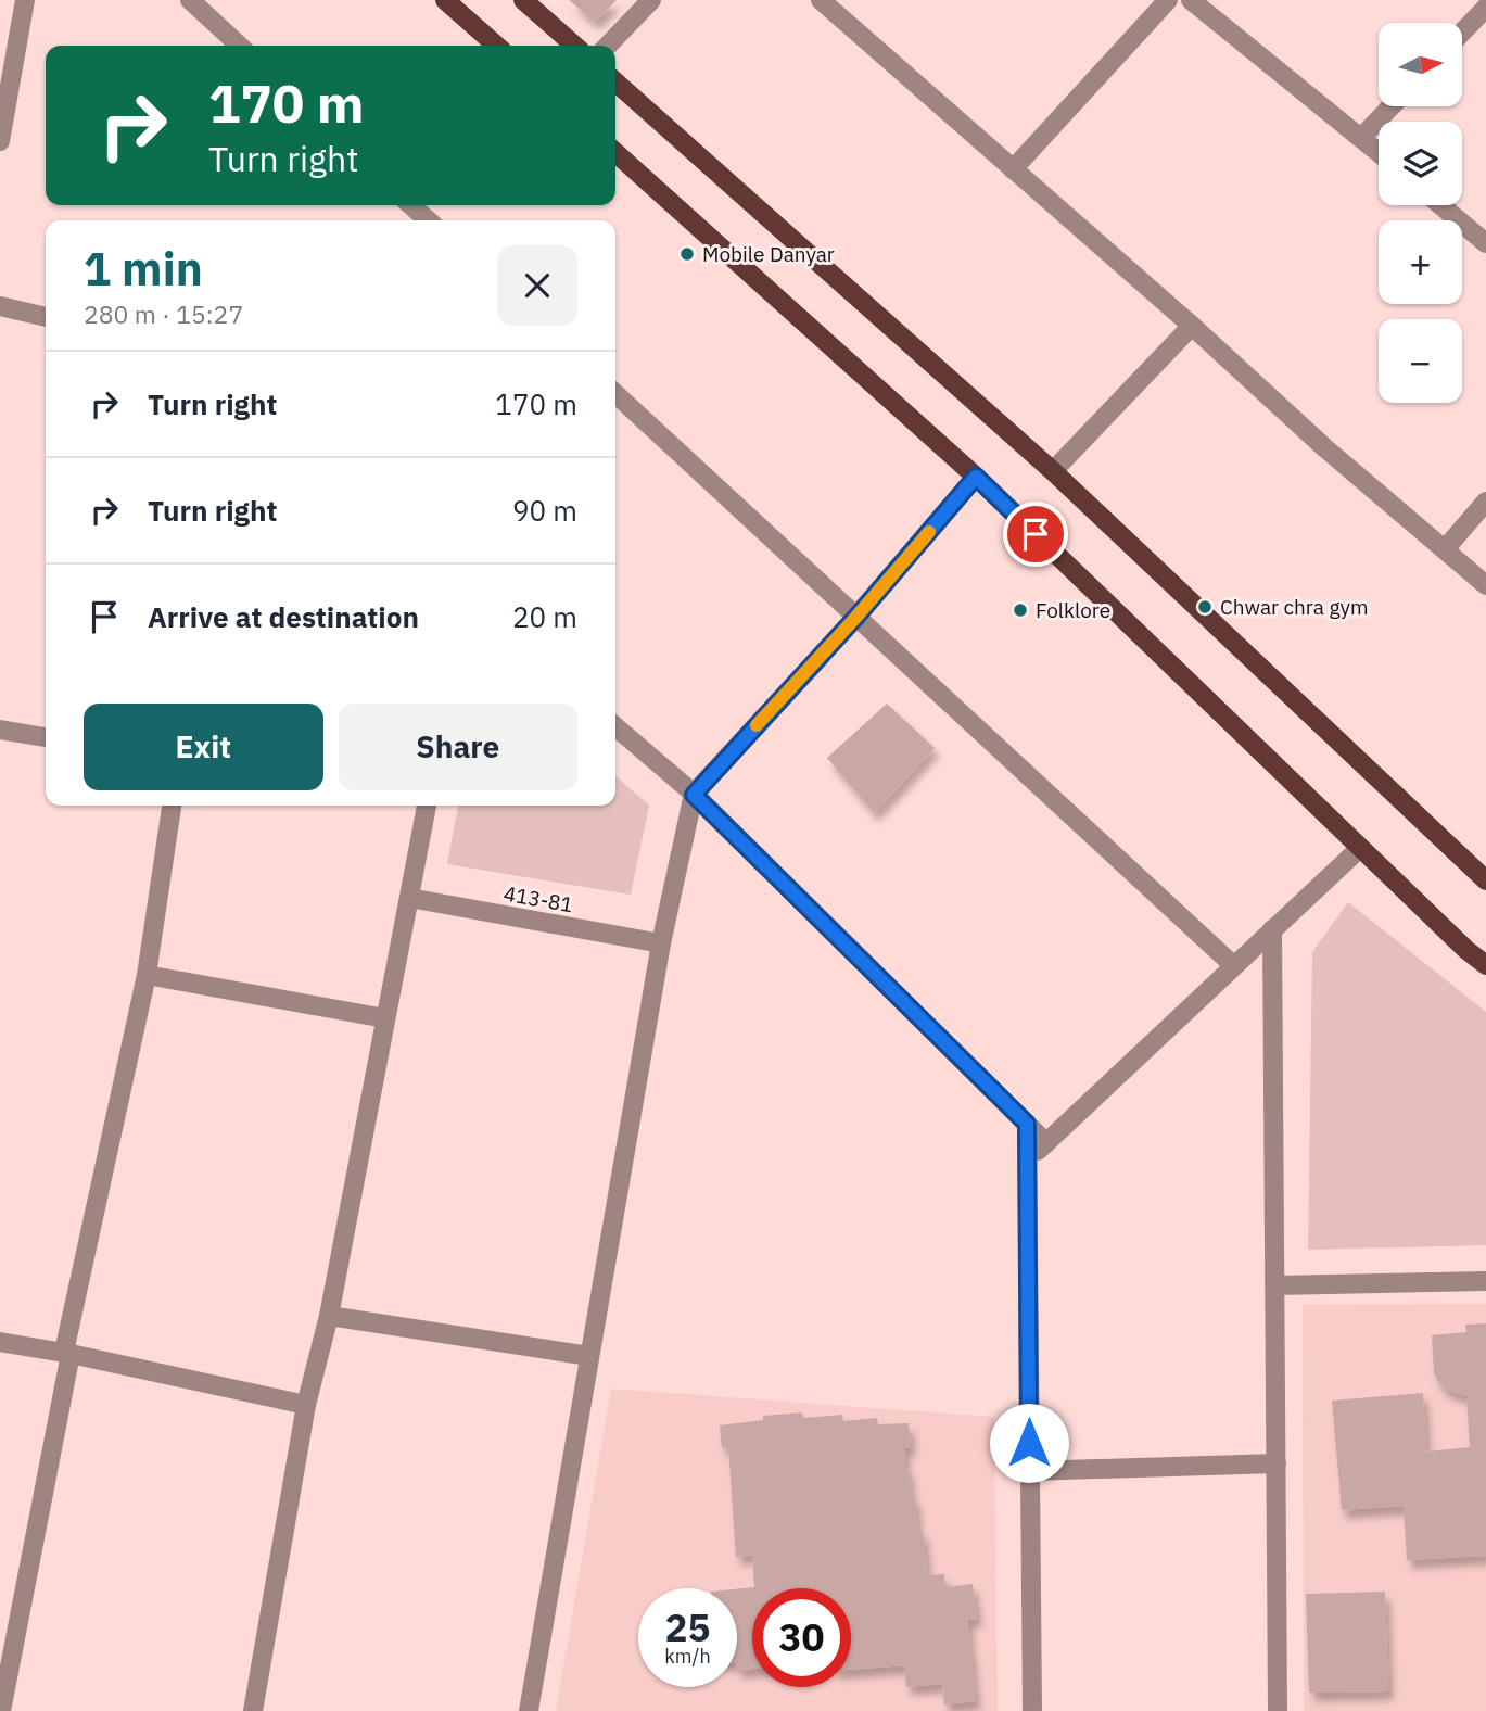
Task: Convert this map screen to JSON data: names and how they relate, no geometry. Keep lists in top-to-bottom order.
{
  "streets": {
    "street": ["413-81"]
  },
  "places": ["Mobile Danyar", "Chwar chra gym", "Folklore"],
  "north": "right",
  "page": {
    "map_buttons": ["+", "−"],
    "turn": ["170 m", "Turn right"],
    "heading": ["1 min", "280 m · 15:27"],
    "list": [
      {
        "name": "Turn right",
        "value": "170 m"
      },
      {
        "name": "Turn right",
        "value": "90 m"
      },
      {
        "name": "Arrive at destination",
        "value": "20 m"
      }
    ],
    "buttons": ["Exit", "Share"],
    "speed": "25 km/h",
    "limit": "30"
  }
}
